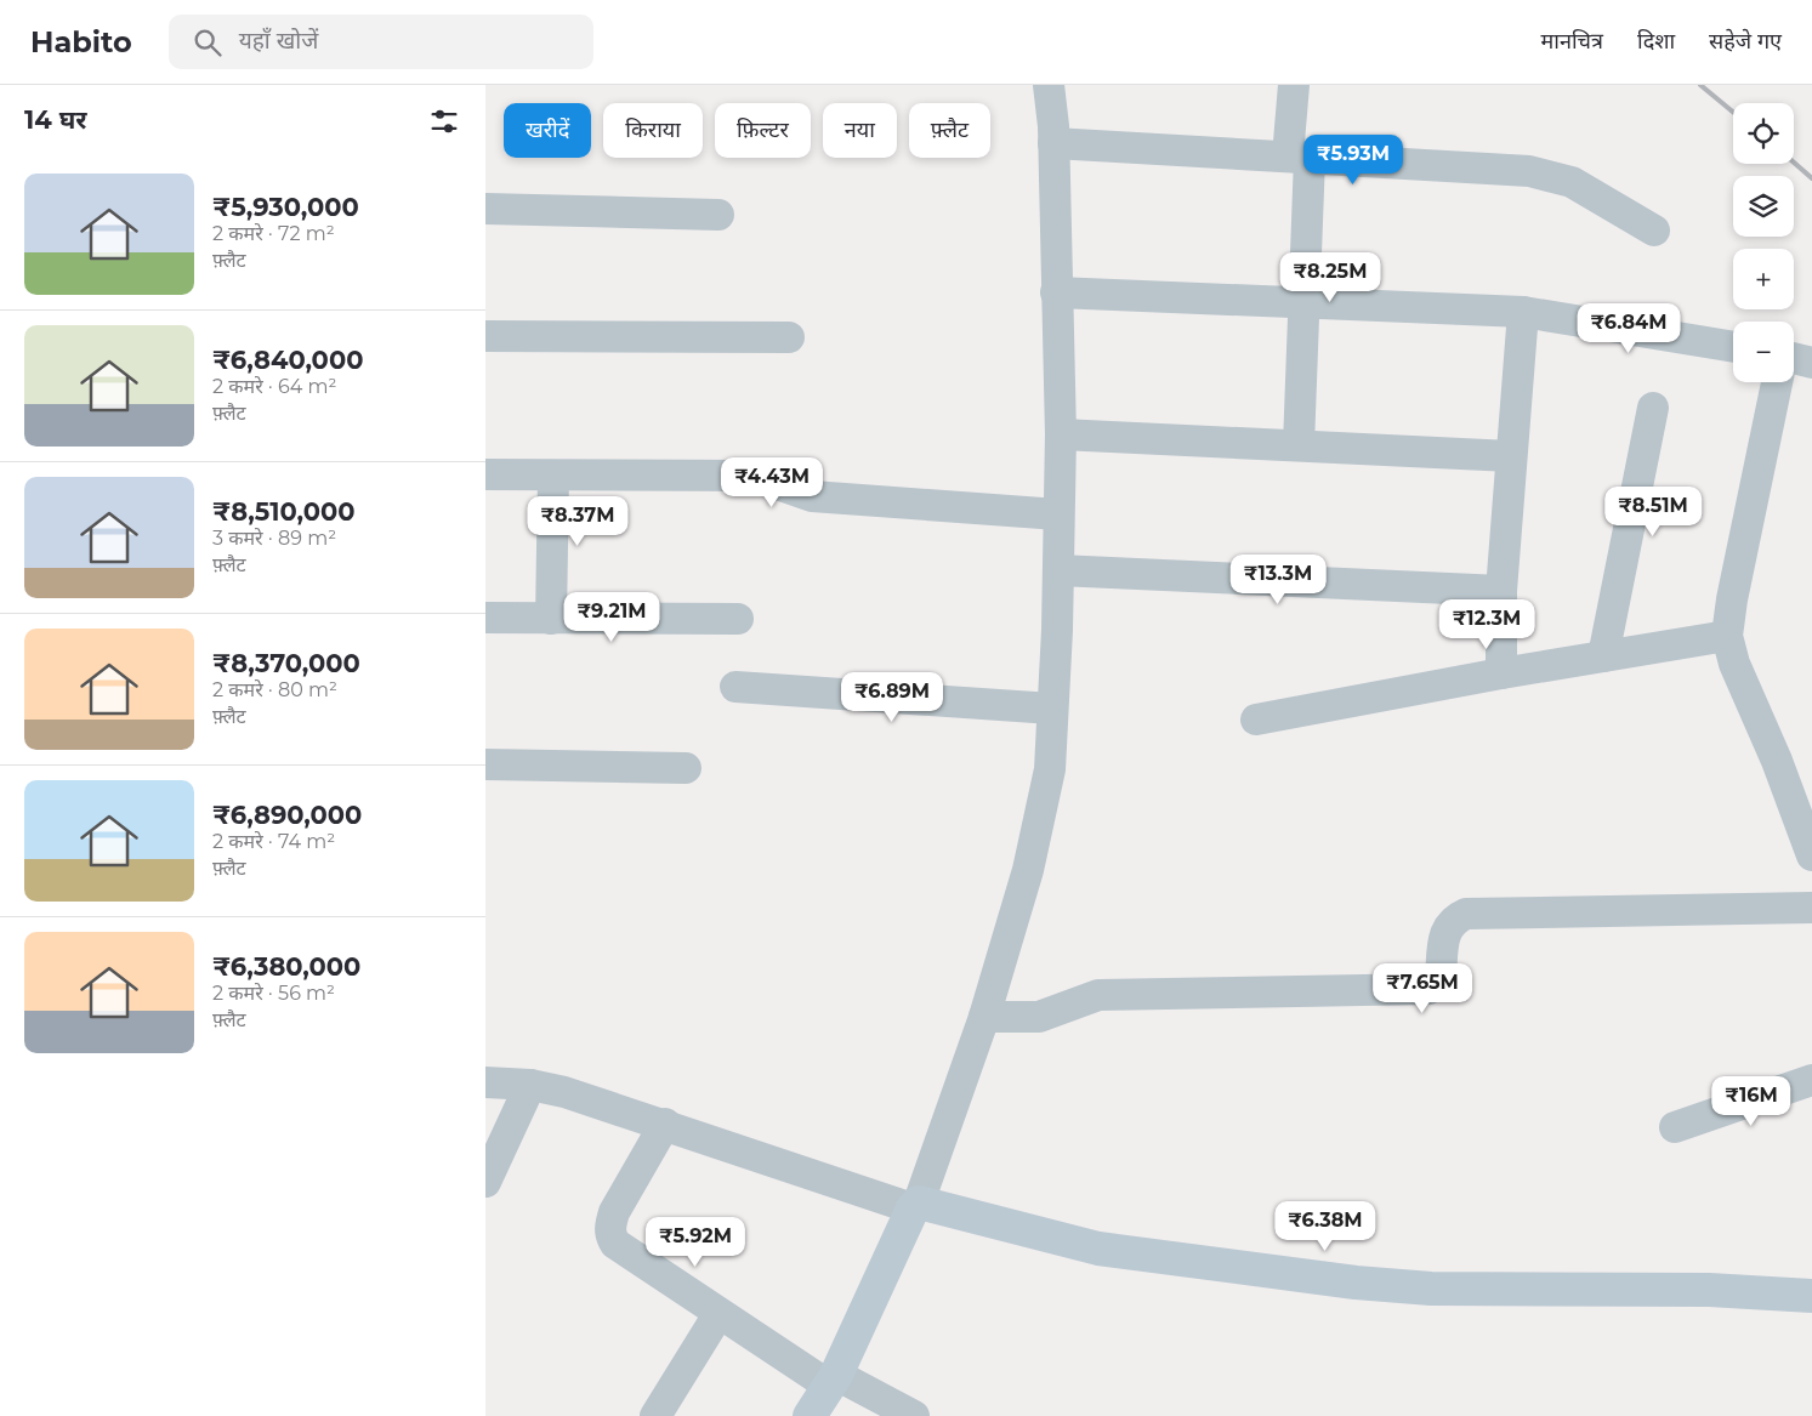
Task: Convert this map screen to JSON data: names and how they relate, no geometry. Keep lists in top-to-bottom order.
{
  "page": {
    "header": "Habito",
    "search": "यहाँ खोजें",
    "nav": ["मानचित्र", "दिशा", "सहेजे गए"],
    "heading": "14 घर",
    "map_buttons": ["+", "−"],
    "chip": [
      "खरीदें",
      "किराया",
      "फ़िल्टर",
      "नया",
      "फ़्लैट"
    ],
    "price": [
      "₹5.93M",
      "₹8.25M",
      "₹6.84M",
      "₹4.43M",
      "₹8.51M",
      "₹8.37M",
      "₹13.3M",
      "₹9.21M",
      "₹12.3M",
      "₹6.89M",
      "₹7.65M",
      "₹16M",
      "₹6.38M",
      "₹5.92M"
    ],
    "list": [
      {
        "name": "₹5,930,000",
        "note": "2 कमरे · 72 m² · फ़्लैट"
      },
      {
        "name": "₹6,840,000",
        "note": "2 कमरे · 64 m² · फ़्लैट"
      },
      {
        "name": "₹8,510,000",
        "note": "3 कमरे · 89 m² · फ़्लैट"
      },
      {
        "name": "₹8,370,000",
        "note": "2 कमरे · 80 m² · फ़्लैट"
      },
      {
        "name": "₹6,890,000",
        "note": "2 कमरे · 74 m² · फ़्लैट"
      },
      {
        "name": "₹6,380,000",
        "note": "2 कमरे · 56 m² · फ़्लैट"
      }
    ]
  }
}
